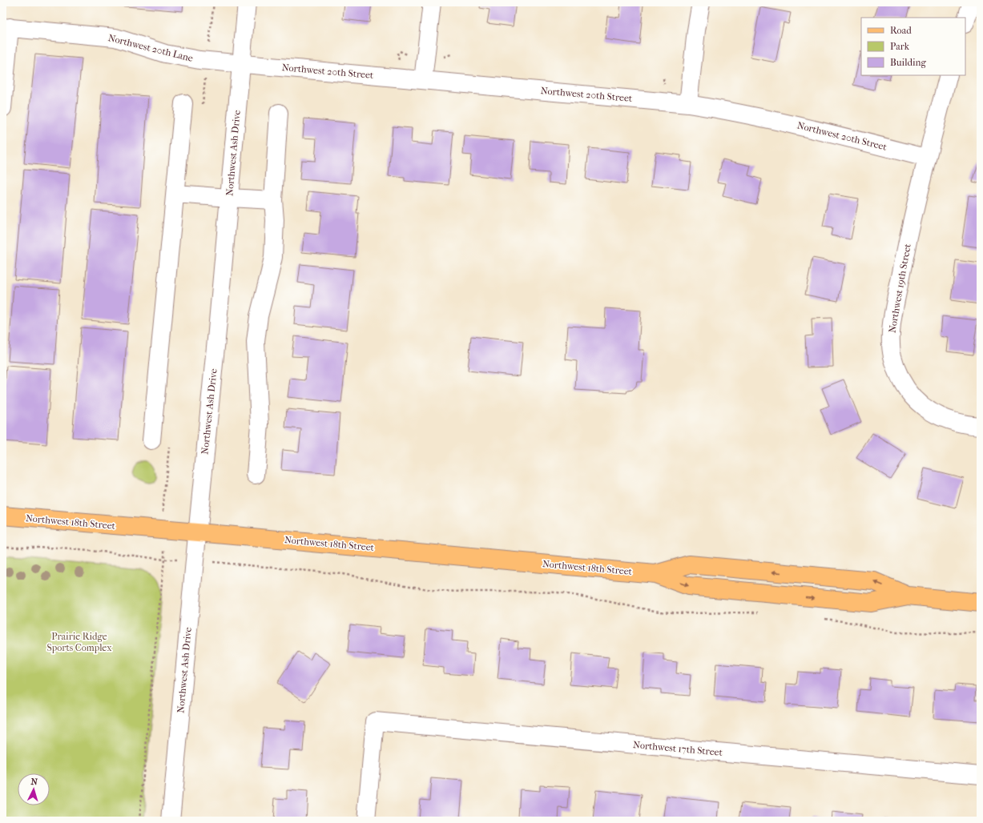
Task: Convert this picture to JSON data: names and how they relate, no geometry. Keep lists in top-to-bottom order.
{
  "streets": {
    "main road": ["Northwest 18th Street"],
    "street": [
      "Northwest 20th Lane",
      "Northwest 20th Street",
      "Northwest Ash Drive",
      "Northwest 19th Street",
      "Northwest 17th Street"
    ]
  },
  "crossings": [
    ["Northwest 20th Lane", "Northwest 20th Street"],
    ["Northwest 20th Lane", "Northwest Ash Drive"],
    ["Northwest 20th Street", "Northwest Ash Drive"],
    ["Northwest 20th Street", "Northwest 19th Street"],
    ["Northwest Ash Drive", "Northwest 18th Street"]
  ],
  "parks": ["Prairie Ridge Sports Complex"],
  "legend": ["Road", "Park", "Building"],
  "north": "top"
}
